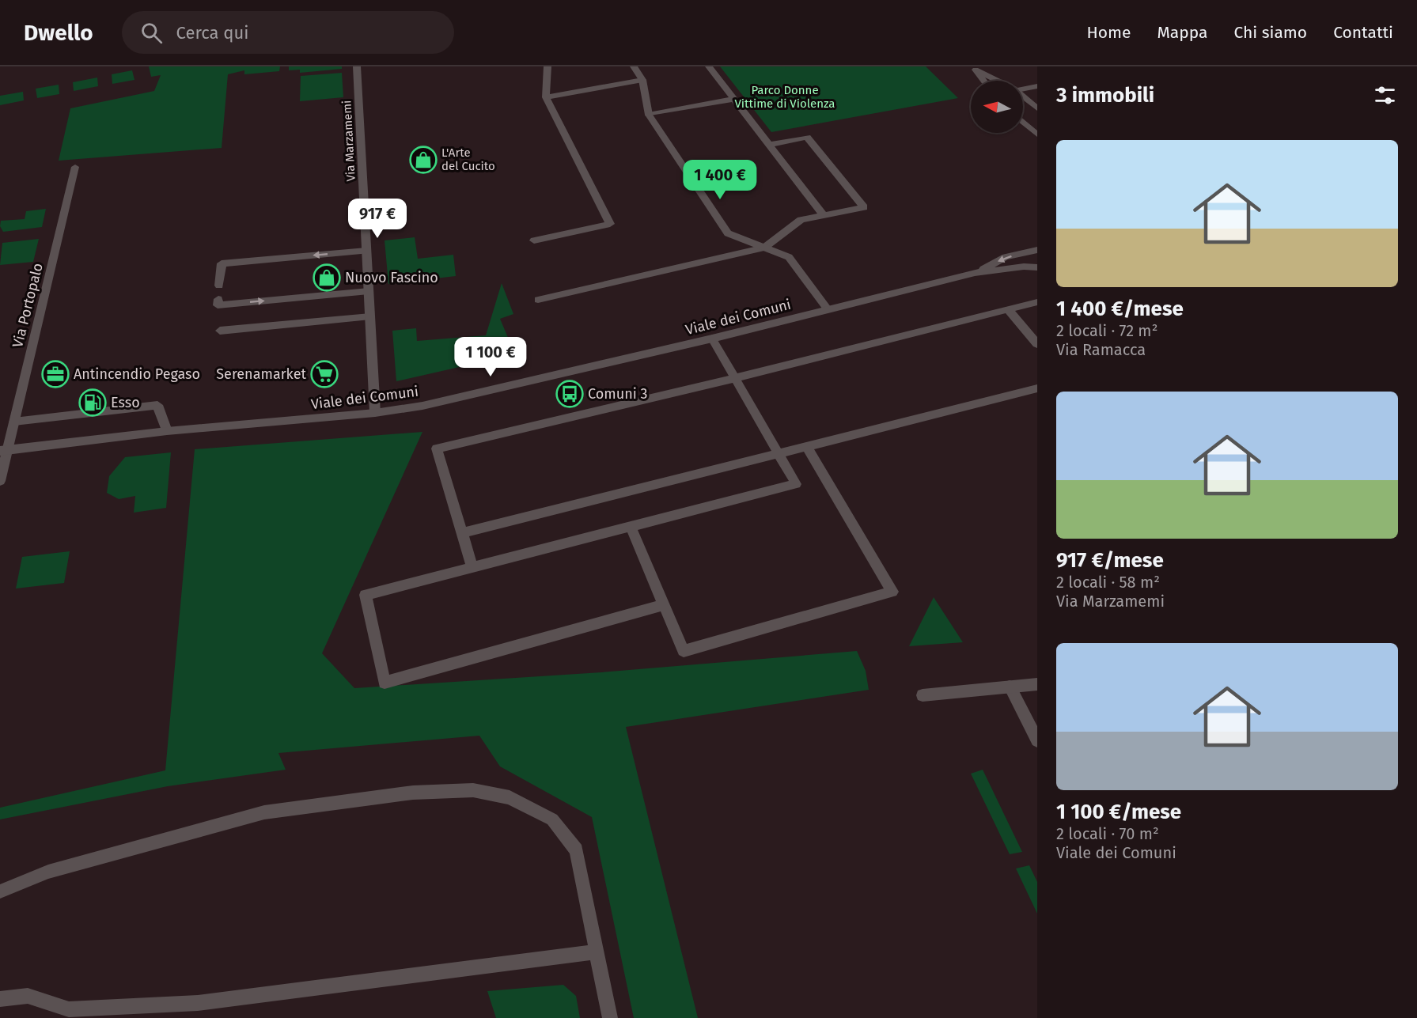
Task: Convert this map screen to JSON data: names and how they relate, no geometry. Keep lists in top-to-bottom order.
{
  "streets": {
    "street": ["Via Marzamemi", "Via Portopalo", "Viale dei Comuni"]
  },
  "crossings": [
    ["Via Marzamemi", "Viale dei Comuni"],
    ["Via Portopalo", "Viale dei Comuni"]
  ],
  "parks": ["Parco Donne Vittime di Violenza"],
  "places": {
    "shop": ["L'Arte del Cucito", "Nuovo Fascino"],
    "office": ["Antincendio Pegaso"],
    "supermarket": ["Serenamarket"],
    "bus stop": ["Comuni 3"],
    "fuel station": ["Esso"]
  },
  "north": "left",
  "page": {
    "header": "Dwello",
    "search": "Cerca qui",
    "nav": [
      "Home",
      "Mappa",
      "Chi siamo",
      "Contatti"
    ],
    "heading": "3 immobili",
    "list": [
      {
        "name": "1 400 €/mese",
        "note": "2 locali · 72 m² · Via Ramacca"
      },
      {
        "name": "917 €/mese",
        "note": "2 locali · 58 m² · Via Marzamemi"
      },
      {
        "name": "1 100 €/mese",
        "note": "2 locali · 70 m² · Viale dei Comuni"
      }
    ],
    "price": ["1 400 €", "917 €", "1 100 €"]
  }
}
